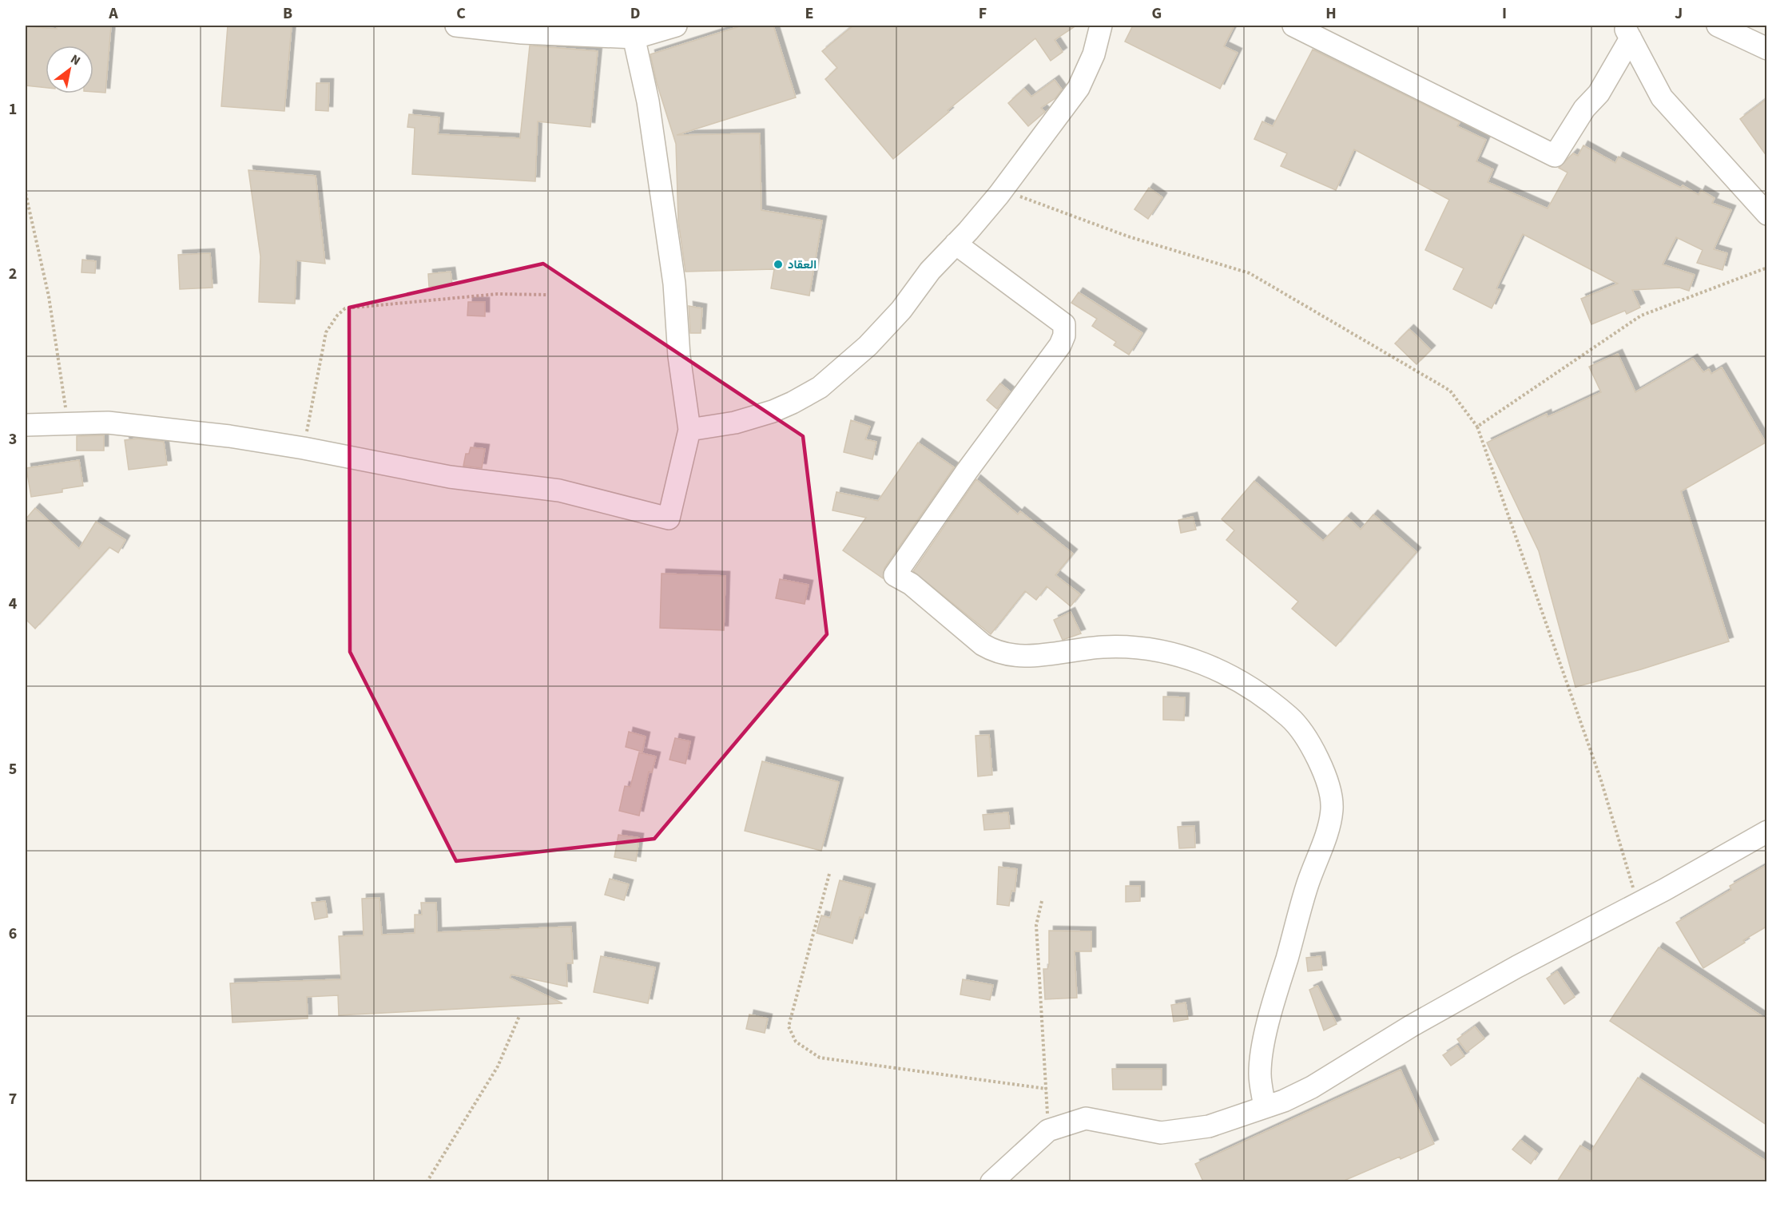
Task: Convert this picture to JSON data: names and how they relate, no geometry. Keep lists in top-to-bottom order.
{
  "places": ["العقاد"],
  "north": "top right",
  "grid": {
    "columns": [
      "A",
      "B",
      "C",
      "D",
      "E",
      "F",
      "G",
      "H",
      "I",
      "J"
    ],
    "rows": [
      "1",
      "2",
      "3",
      "4",
      "5",
      "6",
      "7"
    ]
  }
}
